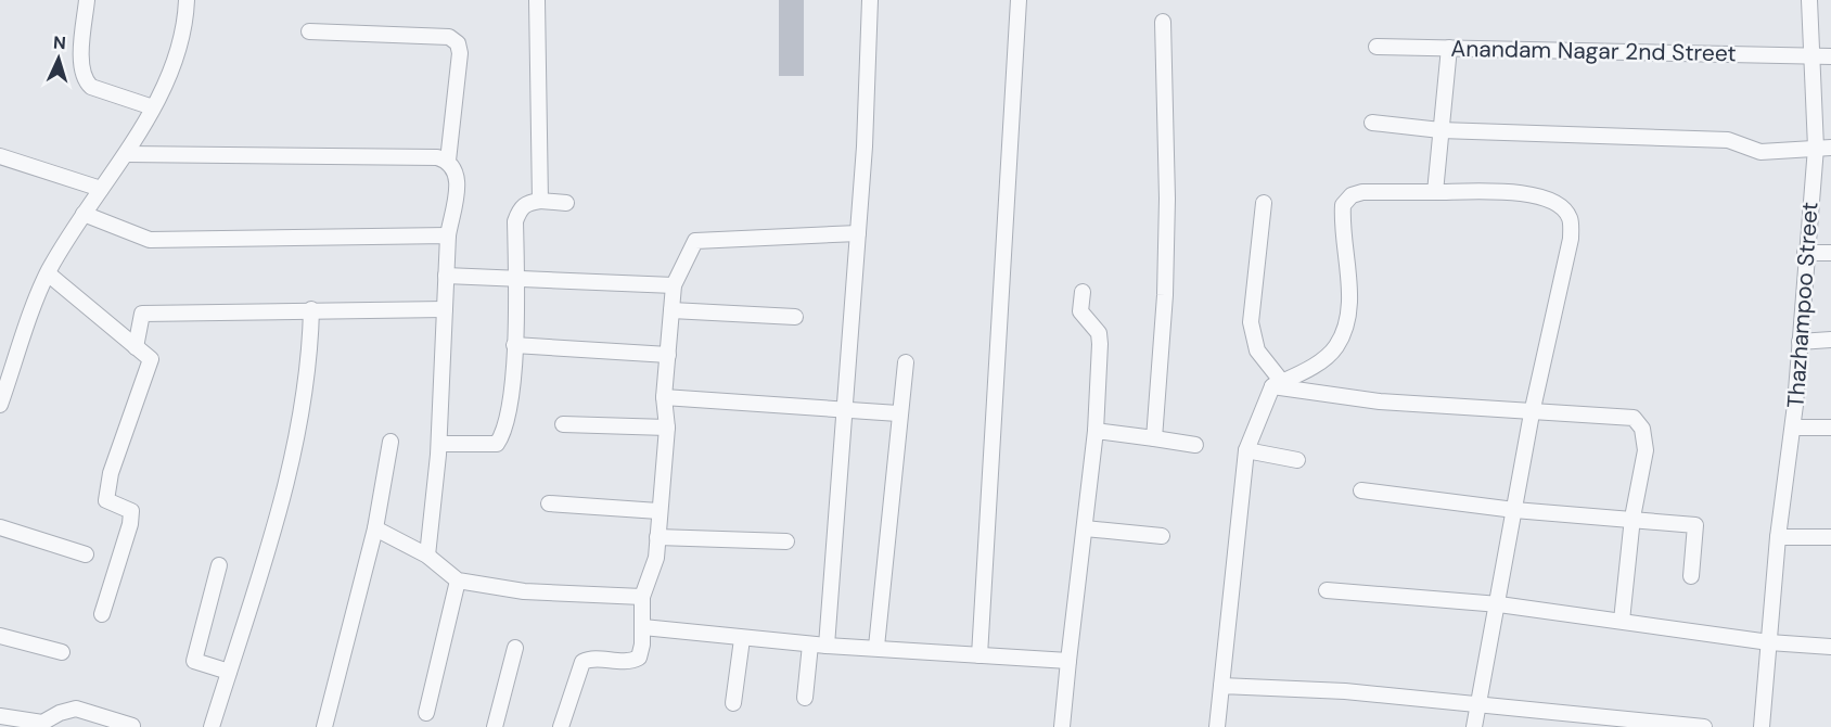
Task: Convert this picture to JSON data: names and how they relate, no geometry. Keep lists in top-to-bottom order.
{
  "streets": {
    "street": ["Anandam Nagar 2nd Street", "Thazhampoo Street"]
  },
  "crossings": [
    ["Anandam Nagar 2nd Street", "Thazhampoo Street"]
  ],
  "north": "top"
}
